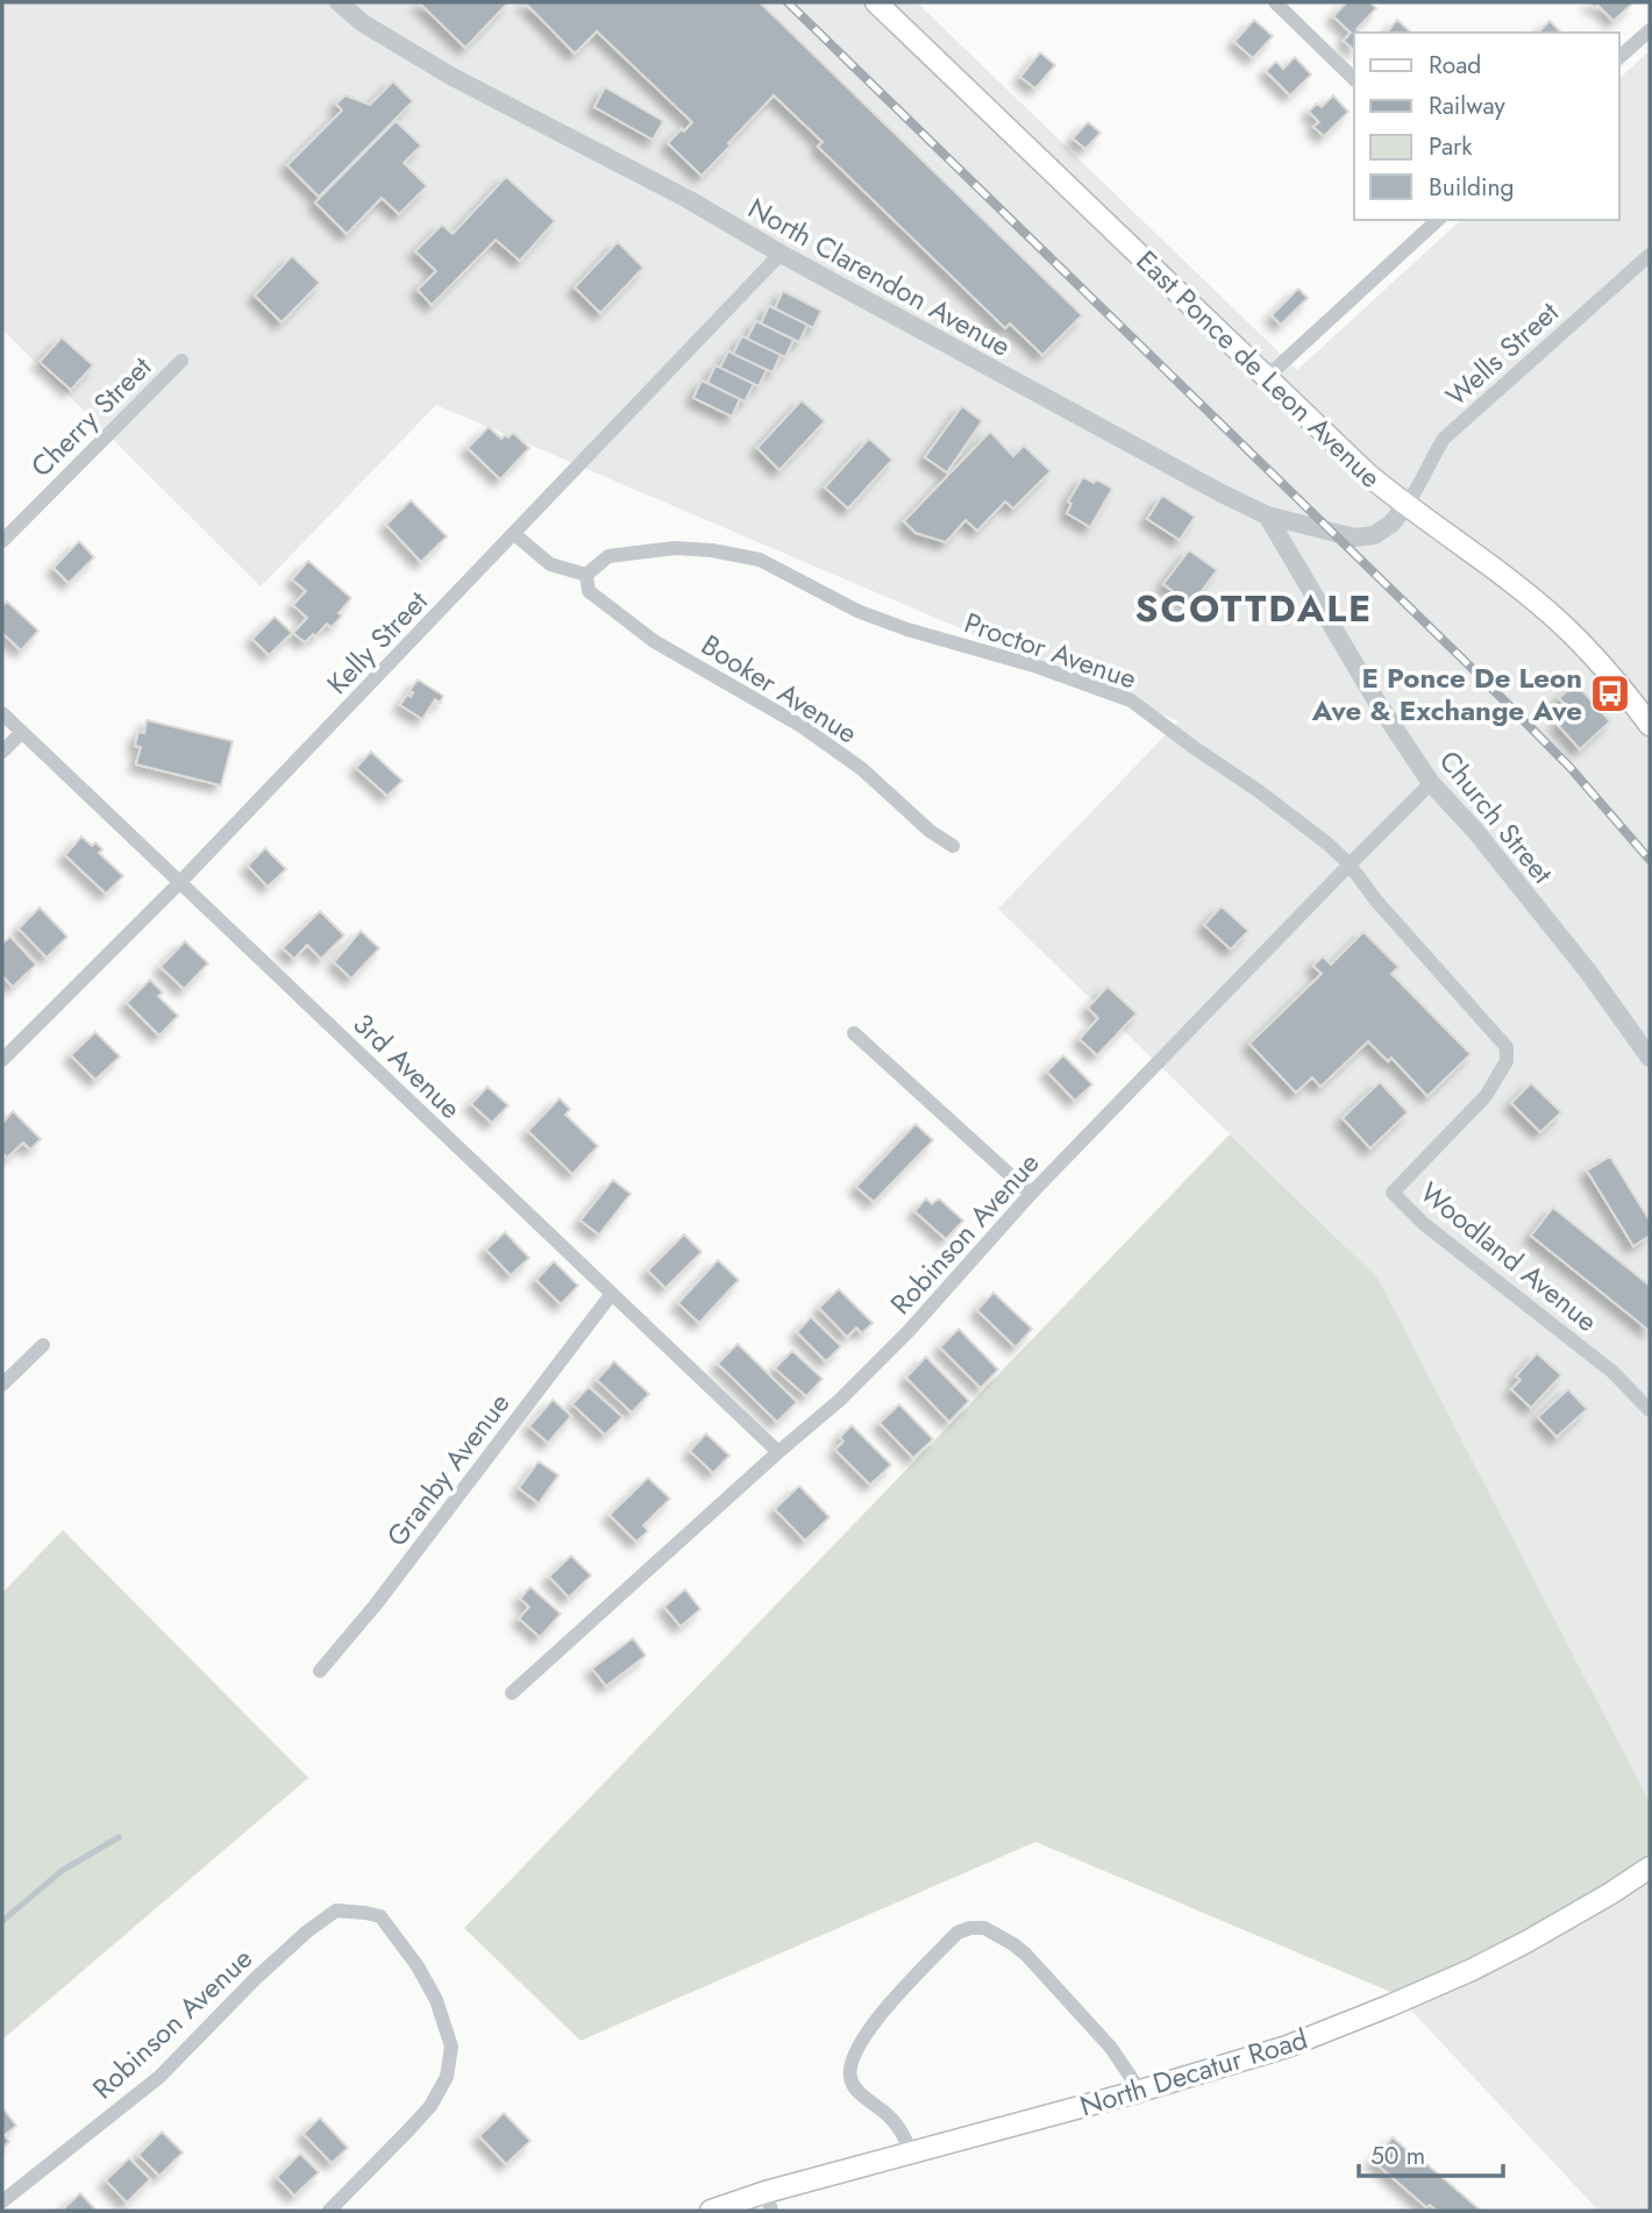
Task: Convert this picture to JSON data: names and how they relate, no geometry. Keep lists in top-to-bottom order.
{
  "streets": {
    "main road": ["East Ponce de Leon Avenue", "North Decatur Road"],
    "street": [
      "North Clarendon Avenue",
      "Wells Street",
      "Cherry Street",
      "Kelly Street",
      "Proctor Avenue",
      "Booker Avenue",
      "Church Street",
      "3rd Avenue",
      "Robinson Avenue",
      "Woodland Avenue",
      "Granby Avenue"
    ]
  },
  "crossings": [
    ["North Clarendon Avenue", "Wells Street"],
    ["North Clarendon Avenue", "East Ponce de Leon Avenue"],
    ["North Clarendon Avenue", "Kelly Street"],
    ["North Clarendon Avenue", "Church Street"],
    ["Wells Street", "East Ponce de Leon Avenue"],
    ["Kelly Street", "3rd Avenue"],
    ["Proctor Avenue", "Booker Avenue"],
    ["Proctor Avenue", "Robinson Avenue"],
    ["Proctor Avenue", "Woodland Avenue"],
    ["Church Street", "Robinson Avenue"],
    ["3rd Avenue", "Robinson Avenue"],
    ["3rd Avenue", "Granby Avenue"]
  ],
  "districts": ["SCOTTDALE"],
  "places": {
    "bus stop": ["E Ponce De Leon Ave & Exchange Ave"]
  },
  "legend": [
    "Road",
    "Railway",
    "Park",
    "Building"
  ],
  "scale_bar": "50 m"
}
